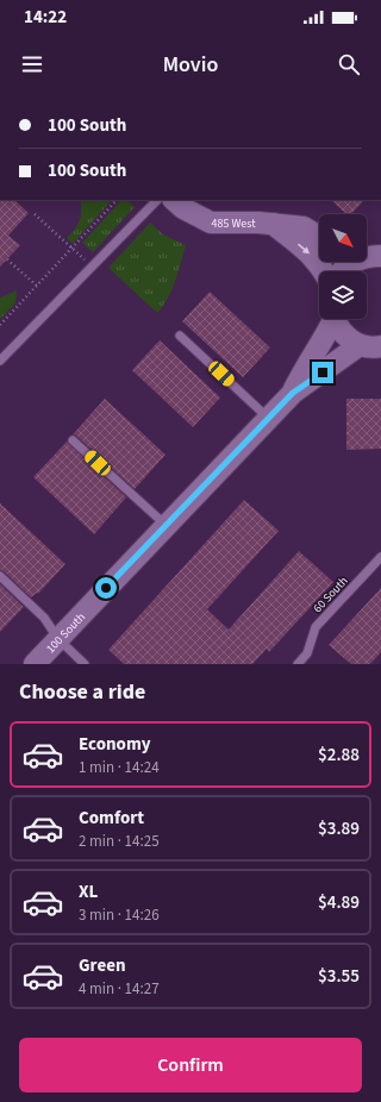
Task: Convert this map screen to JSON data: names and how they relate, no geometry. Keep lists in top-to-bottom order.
{
  "streets": {
    "street": ["485 West", "100 South"],
    "lane": ["60 South"]
  },
  "north": "bottom right",
  "page": {
    "status": "14:22",
    "header": "Movio",
    "banner": ["100 South", "100 South"],
    "heading": "Choose a ride",
    "list": [
      {
        "name": "Economy",
        "note": "1 min · 14:24",
        "value": "$2.88"
      },
      {
        "name": "Comfort",
        "note": "2 min · 14:25",
        "value": "$3.89"
      },
      {
        "name": "XL",
        "note": "3 min · 14:26",
        "value": "$4.89"
      },
      {
        "name": "Green",
        "note": "4 min · 14:27",
        "value": "$3.55"
      }
    ],
    "buttons": "Confirm"
  }
}
